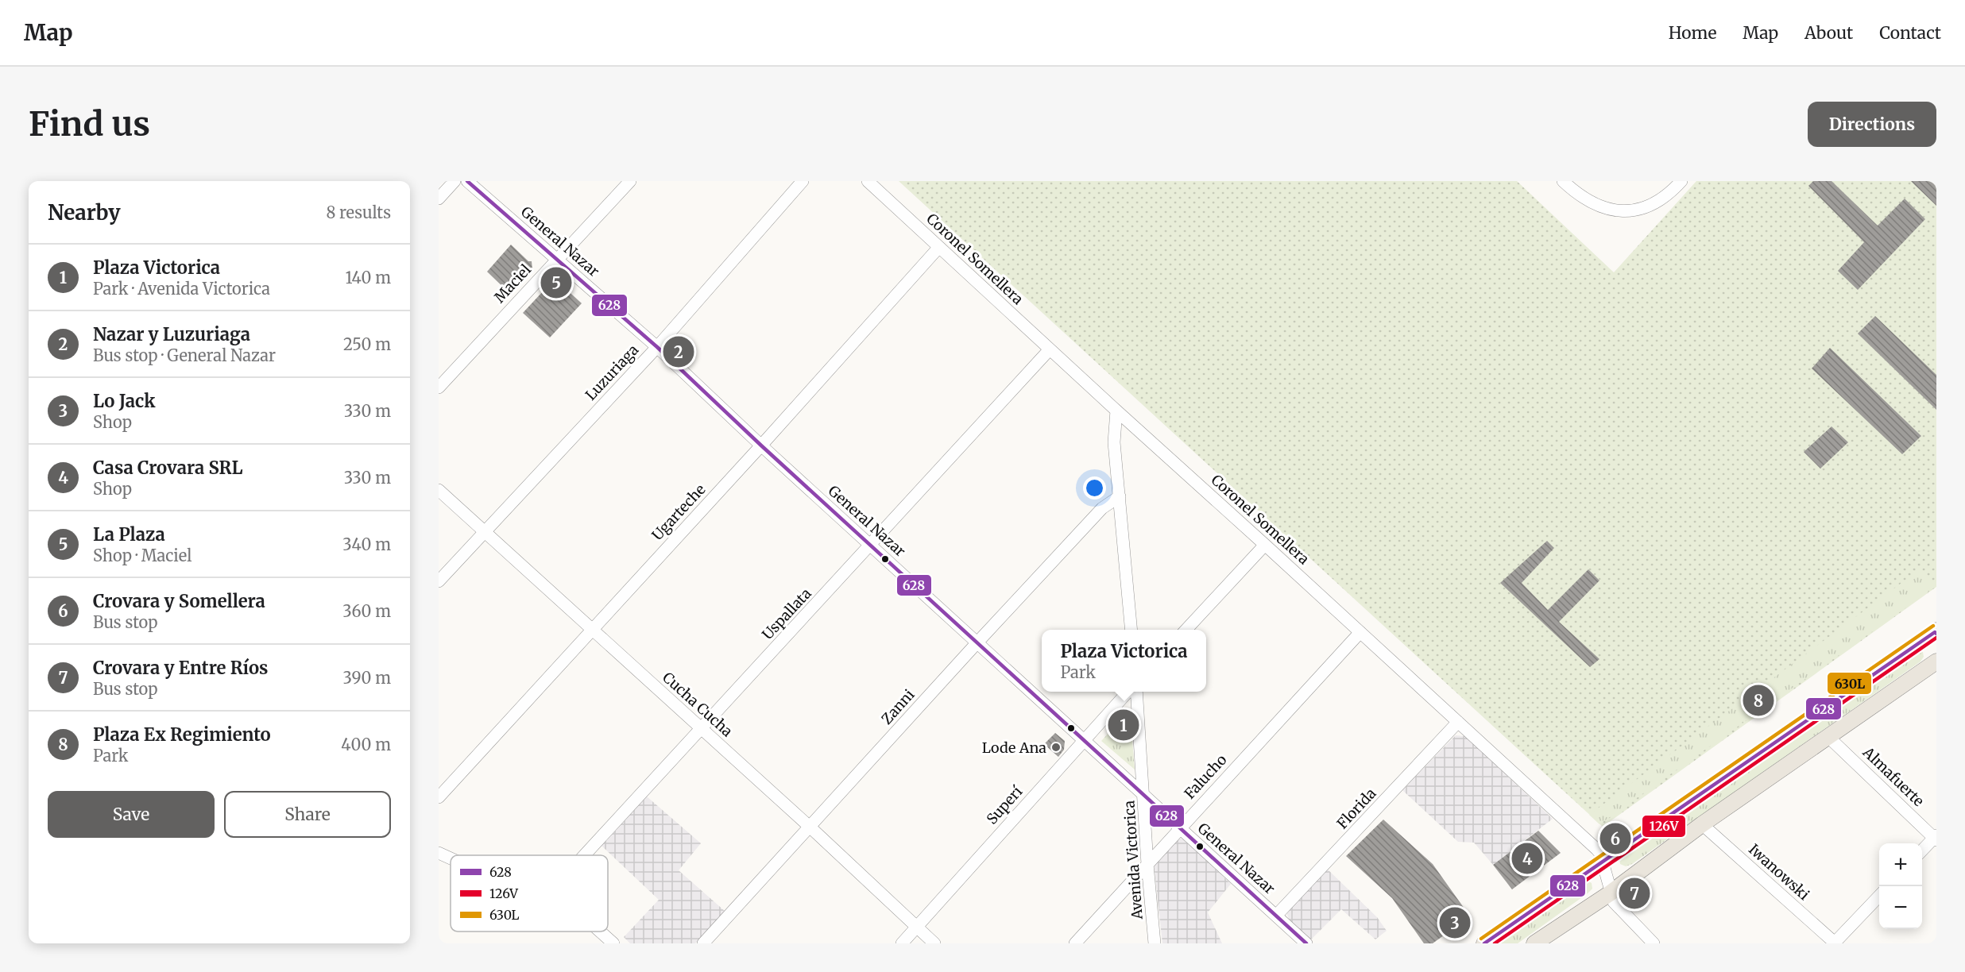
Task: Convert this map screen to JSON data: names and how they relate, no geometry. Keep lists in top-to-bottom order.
{
  "streets": {
    "street": [
      "General Nazar",
      "Coronel Somellera",
      "Maciel",
      "Luzuriaga",
      "Ugarteche",
      "Uspallata",
      "Cucha Cucha",
      "Zanni",
      "Falucho",
      "Almafuerte",
      "Superí",
      "Florida",
      "Avenida Victorica",
      "Iwanowski"
    ]
  },
  "crossings": [
    ["General Nazar", "Maciel"],
    ["General Nazar", "Luzuriaga"],
    ["General Nazar", "Ugarteche"],
    ["General Nazar", "Uspallata"],
    ["General Nazar", "Zanni"],
    ["General Nazar", "Falucho"],
    ["General Nazar", "Superí"],
    ["General Nazar", "Florida"],
    ["General Nazar", "Avenida Victorica"],
    ["Coronel Somellera", "Ugarteche"],
    ["Coronel Somellera", "Uspallata"],
    ["Coronel Somellera", "Falucho"],
    ["Coronel Somellera", "Florida"],
    ["Luzuriaga", "Cucha Cucha"],
    ["Ugarteche", "Cucha Cucha"],
    ["Uspallata", "Cucha Cucha"],
    ["Cucha Cucha", "Zanni"],
    ["Cucha Cucha", "Superí"],
    ["Falucho", "Avenida Victorica"]
  ],
  "places": ["Lode Ana"],
  "lines": ["transit line 628", "transit line 630L", "transit line 126V"],
  "legend": ["628", "126V", "630L"],
  "page": {
    "header": "Map",
    "nav": [
      "Home",
      "Map",
      "About",
      "Contact"
    ],
    "buttons": [
      "Directions",
      ["Save", "Share"]
    ],
    "title": "Find us",
    "heading": ["Nearby", "8 results"],
    "list": [
      {
        "mark": "1",
        "name": "Plaza Victorica",
        "note": "Park · Avenida Victorica",
        "value": "140 m"
      },
      {
        "mark": "2",
        "name": "Nazar y Luzuriaga",
        "note": "Bus stop · General Nazar",
        "value": "250 m"
      },
      {
        "mark": "3",
        "name": "Lo Jack",
        "note": "Shop",
        "value": "330 m"
      },
      {
        "mark": "4",
        "name": "Casa Crovara SRL",
        "note": "Shop",
        "value": "330 m"
      },
      {
        "mark": "5",
        "name": "La Plaza",
        "note": "Shop · Maciel",
        "value": "340 m"
      },
      {
        "mark": "6",
        "name": "Crovara y Somellera",
        "note": "Bus stop",
        "value": "360 m"
      },
      {
        "mark": "7",
        "name": "Crovara y Entre Ríos",
        "note": "Bus stop",
        "value": "390 m"
      },
      {
        "mark": "8",
        "name": "Plaza Ex Regimiento",
        "note": "Park",
        "value": "400 m"
      }
    ],
    "pins": [
      "5",
      "2",
      "8",
      "1",
      "6",
      "4",
      "7",
      "3"
    ],
    "popup": ["Plaza Victorica", "Park"],
    "map_buttons": ["+", "−"]
  }
}
